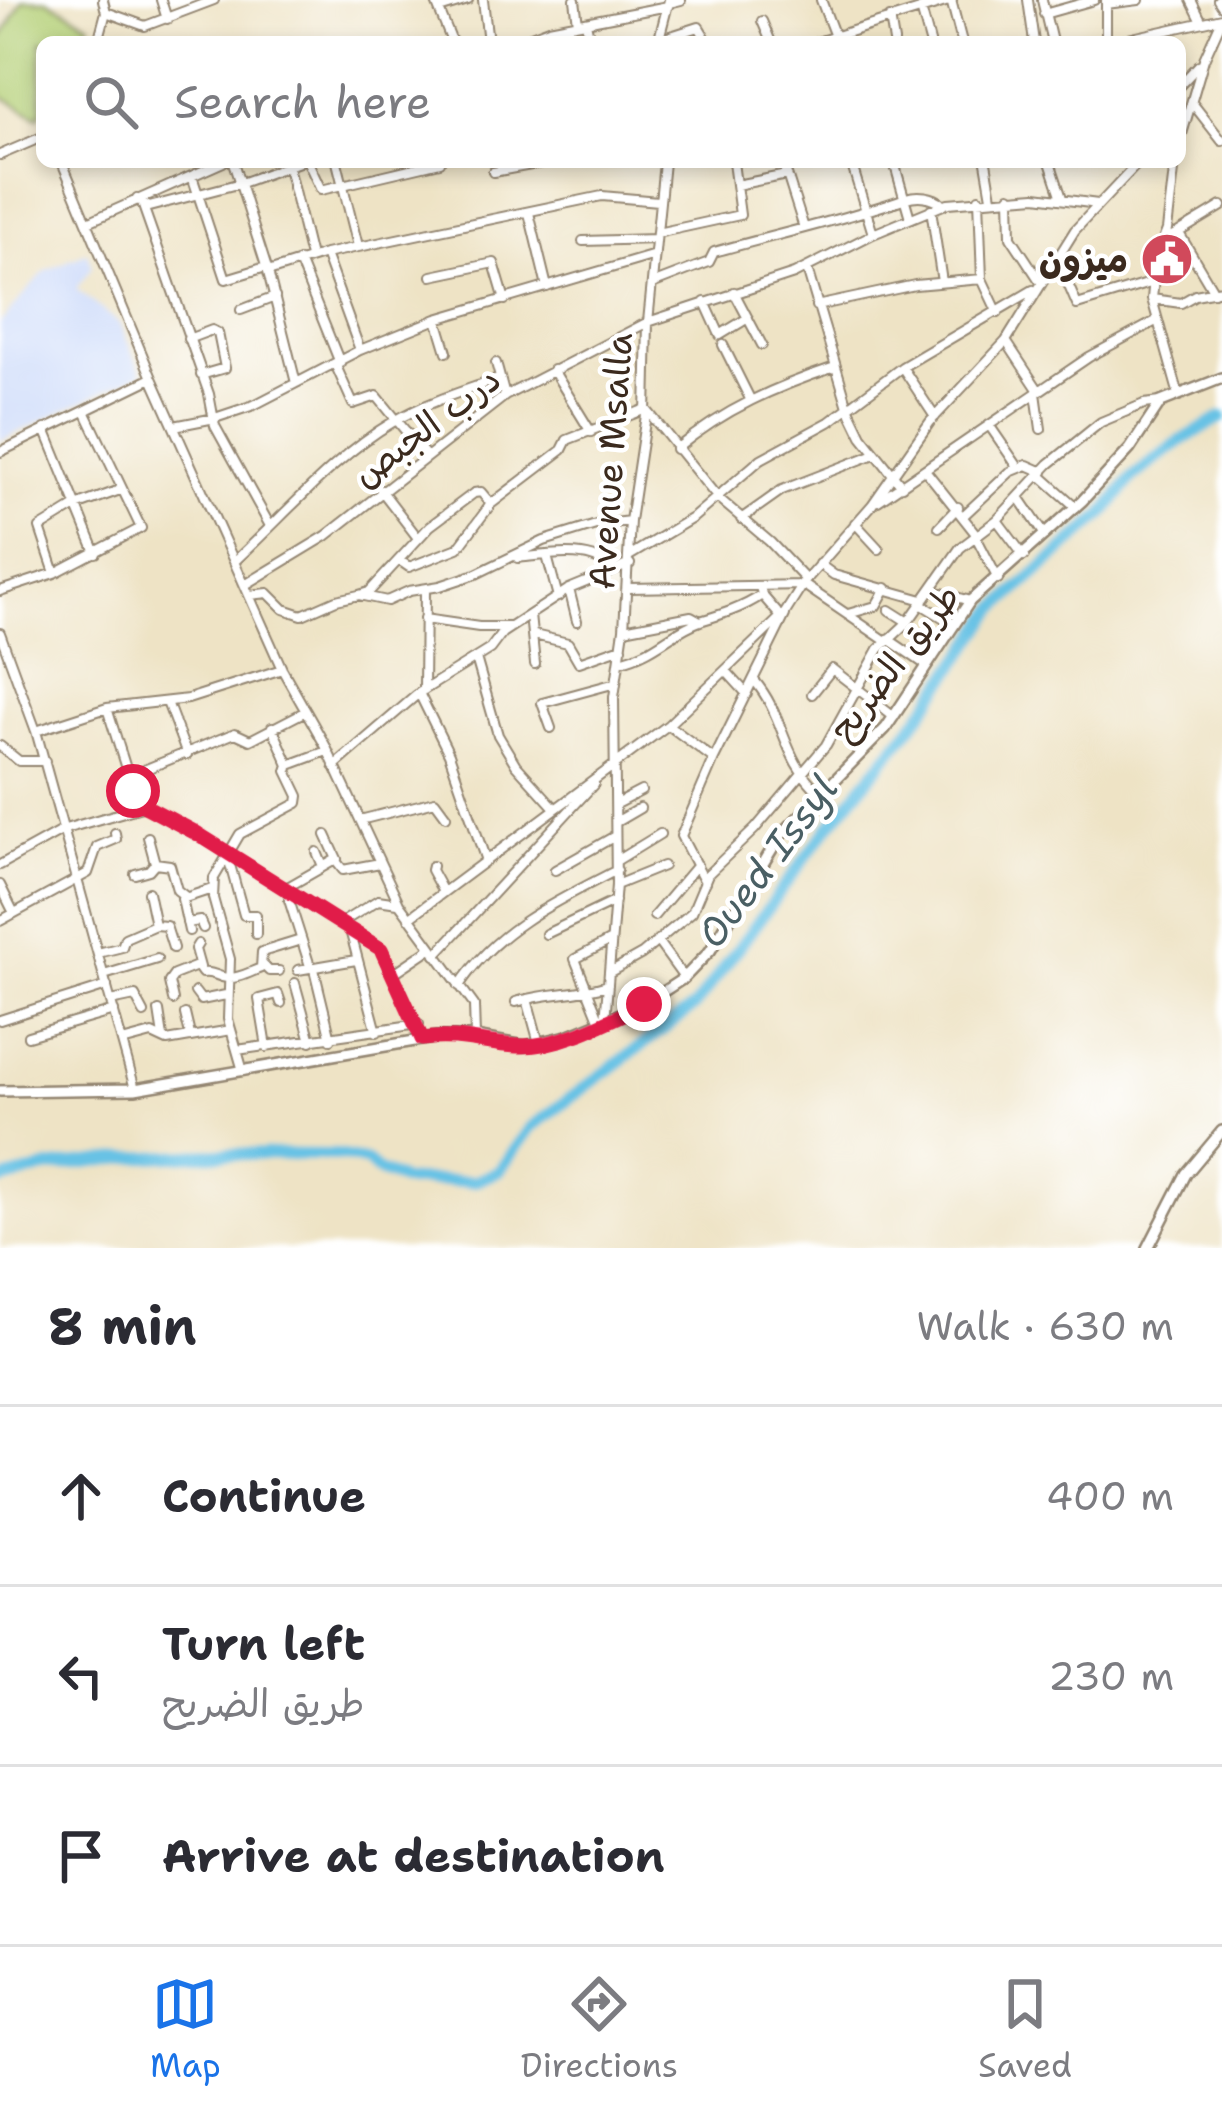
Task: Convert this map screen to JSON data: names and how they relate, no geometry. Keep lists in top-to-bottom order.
{
  "streets": {
    "street": ["درب الجبص", "Avenue Msalla", "طريق الضريح"]
  },
  "crossings": [
    ["درب الجبص", "Avenue Msalla"],
    ["Avenue Msalla", "طريق الضريح"]
  ],
  "water": ["Oued Issyl"],
  "places": {
    "public building": ["ميزون"]
  },
  "page": {
    "search": "Search here",
    "heading": ["8 min", "Walk · 630 m"],
    "list": [
      ["Continue", "400 m"],
      ["Turn left", "طريق الضريح", "230 m"],
      "Arrive at destination"
    ],
    "nav": ["Map", "Directions", "Saved"]
  }
}
